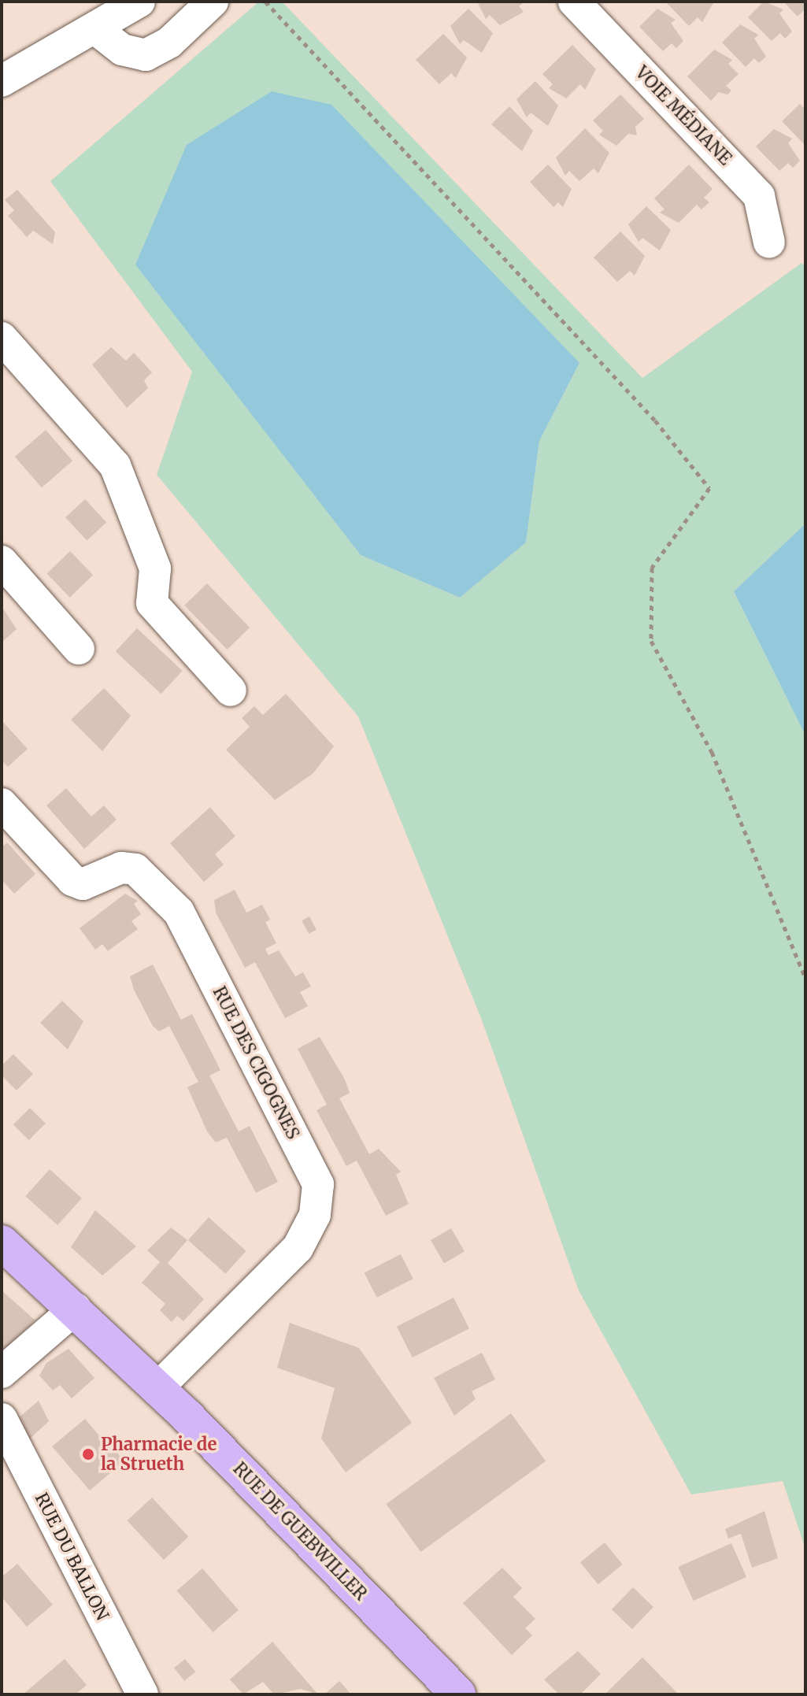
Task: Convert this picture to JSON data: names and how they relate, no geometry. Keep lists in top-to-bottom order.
{
  "streets": {
    "main road": ["RUE DE GUEBWILLER"],
    "street": ["VOIE MÉDIANE", "RUE DES CIGOGNES", "RUE DU BALLON"]
  },
  "crossings": [
    ["RUE DES CIGOGNES", "RUE DE GUEBWILLER"]
  ],
  "places": ["Pharmacie de la Strueth"]
}
